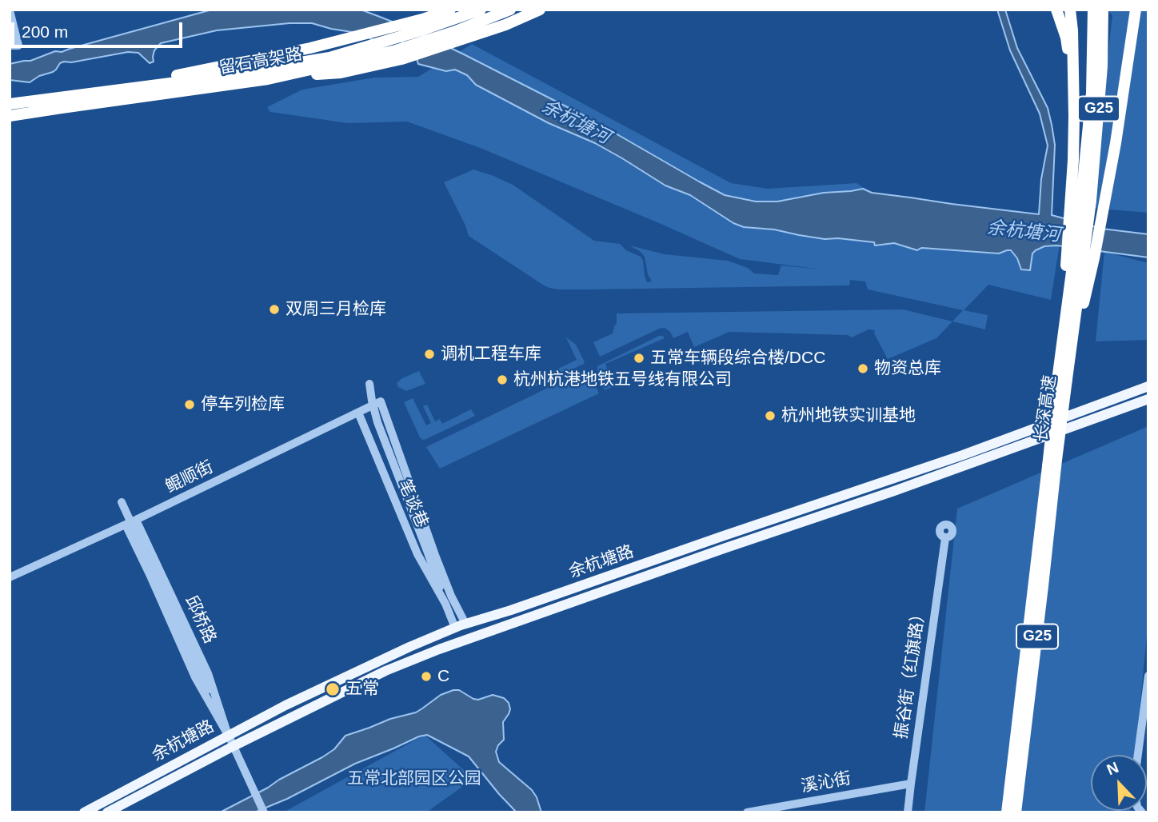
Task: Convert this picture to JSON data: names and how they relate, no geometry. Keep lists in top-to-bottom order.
{
  "streets": {
    "highway": ["留石高架路", "G25", "长深高速"],
    "main road": ["余杭塘路"],
    "street": [
      "鲲顺街",
      "笔谈巷",
      "邱桥路",
      "振谷街（红旗路）",
      "溪沁街"
    ]
  },
  "crossings": [
    ["鲲顺街", "笔谈巷"],
    ["鲲顺街", "邱桥路"],
    ["笔谈巷", "余杭塘路"],
    ["余杭塘路", "邱桥路"],
    ["振谷街（红旗路）", "溪沁街"]
  ],
  "water": ["余杭塘河"],
  "parks": ["五常北部园区公园"],
  "places": [
    "双周三月检库",
    "调机工程车库",
    "五常车辆段综合楼/DCC",
    "物资总库",
    "杭州杭港地铁五号线有限公司",
    "停车列检库",
    "杭州地铁实训基地",
    "C",
    "五常"
  ],
  "scale_bar": "200 m",
  "north": "top left"
}
